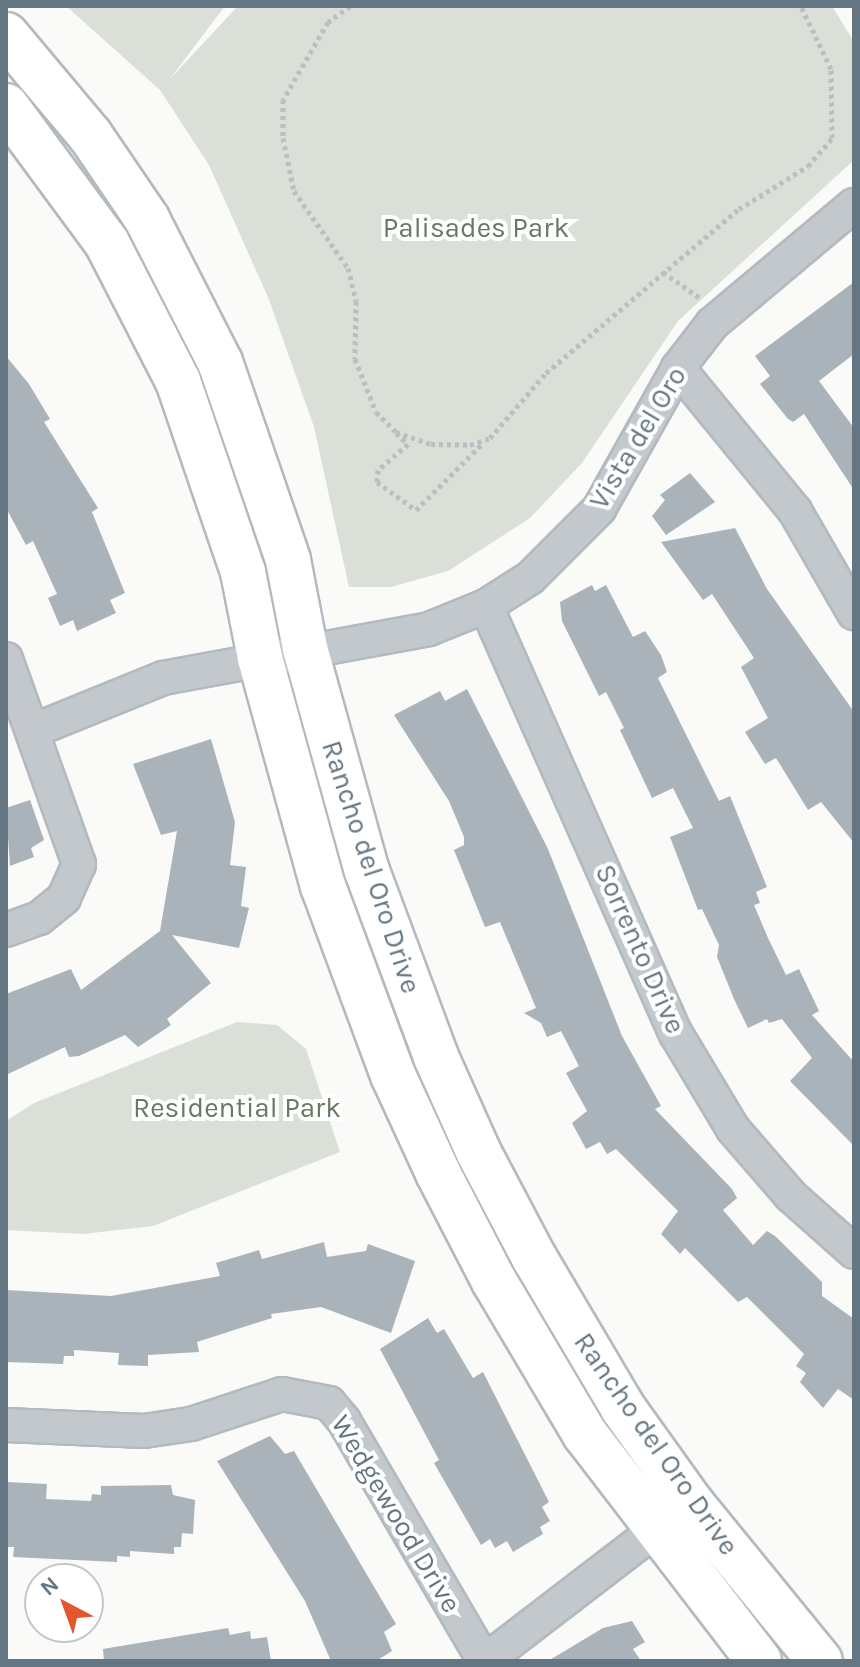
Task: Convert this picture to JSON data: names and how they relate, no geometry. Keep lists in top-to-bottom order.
{
  "streets": {
    "main road": ["Rancho del Oro Drive"],
    "street": ["Vista del Oro", "Sorrento Drive", "Wedgewood Drive"]
  },
  "crossings": [
    ["Vista del Oro", "Rancho del Oro Drive"],
    ["Vista del Oro", "Sorrento Drive"]
  ],
  "parks": ["Palisades Park", "Residential Park"],
  "north": "top left"
}
